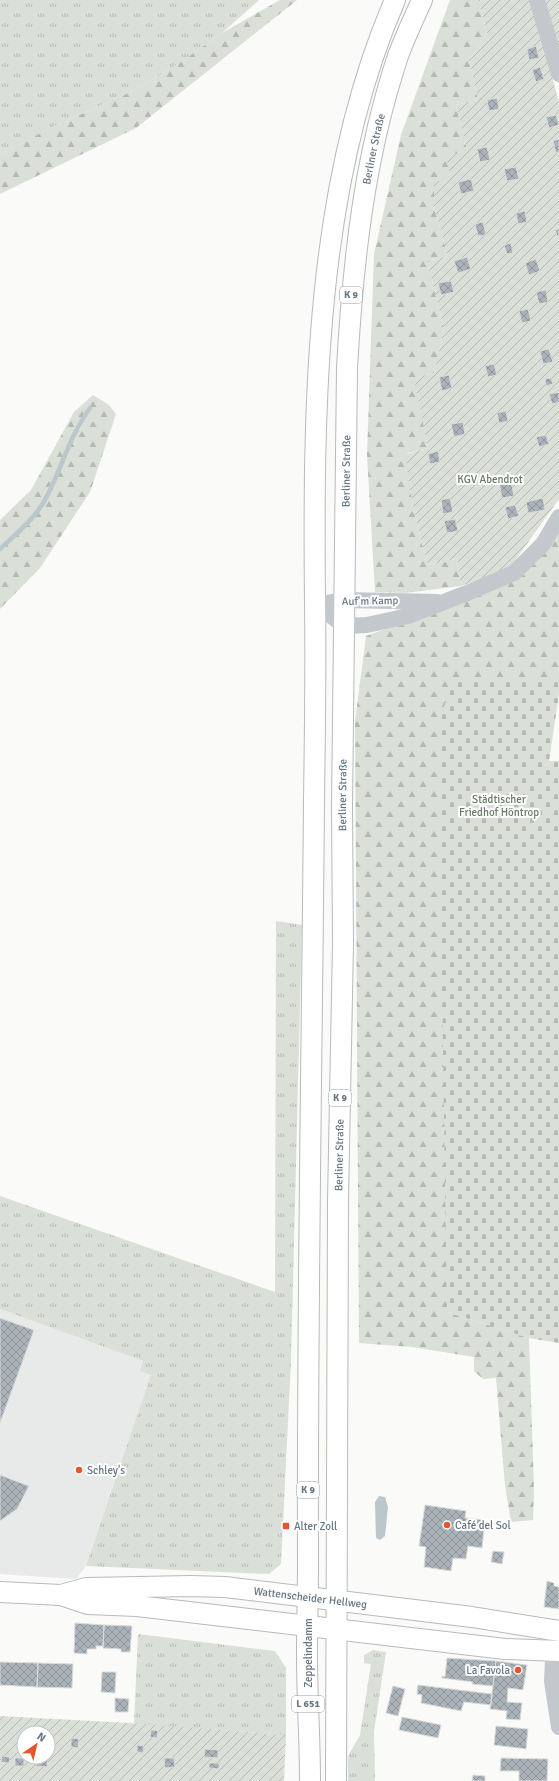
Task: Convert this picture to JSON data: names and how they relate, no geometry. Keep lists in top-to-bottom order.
{
  "streets": {
    "main road": [
      "Berliner Straße",
      "K 9",
      "Wattenscheider Hellweg",
      "Zeppelindamm",
      "L 651"
    ],
    "street": ["Auf'm Kamp"]
  },
  "crossings": [
    ["Berliner Straße", "Auf'm Kamp"],
    ["Berliner Straße", "Wattenscheider Hellweg"],
    ["Berliner Straße", "L 651"],
    ["K 9", "Auf'm Kamp"],
    ["K 9", "Wattenscheider Hellweg"],
    ["K 9", "Zeppelindamm"],
    ["Wattenscheider Hellweg", "Zeppelindamm"],
    ["Wattenscheider Hellweg", "L 651"]
  ],
  "parks": ["KGV Abendrot", "Städtischer Friedhof Höntrop"],
  "places": {
    "other": ["Schley's", "Café del Sol", "La Favola"],
    "transit": ["Alter Zoll"]
  },
  "north": "top right"
}
